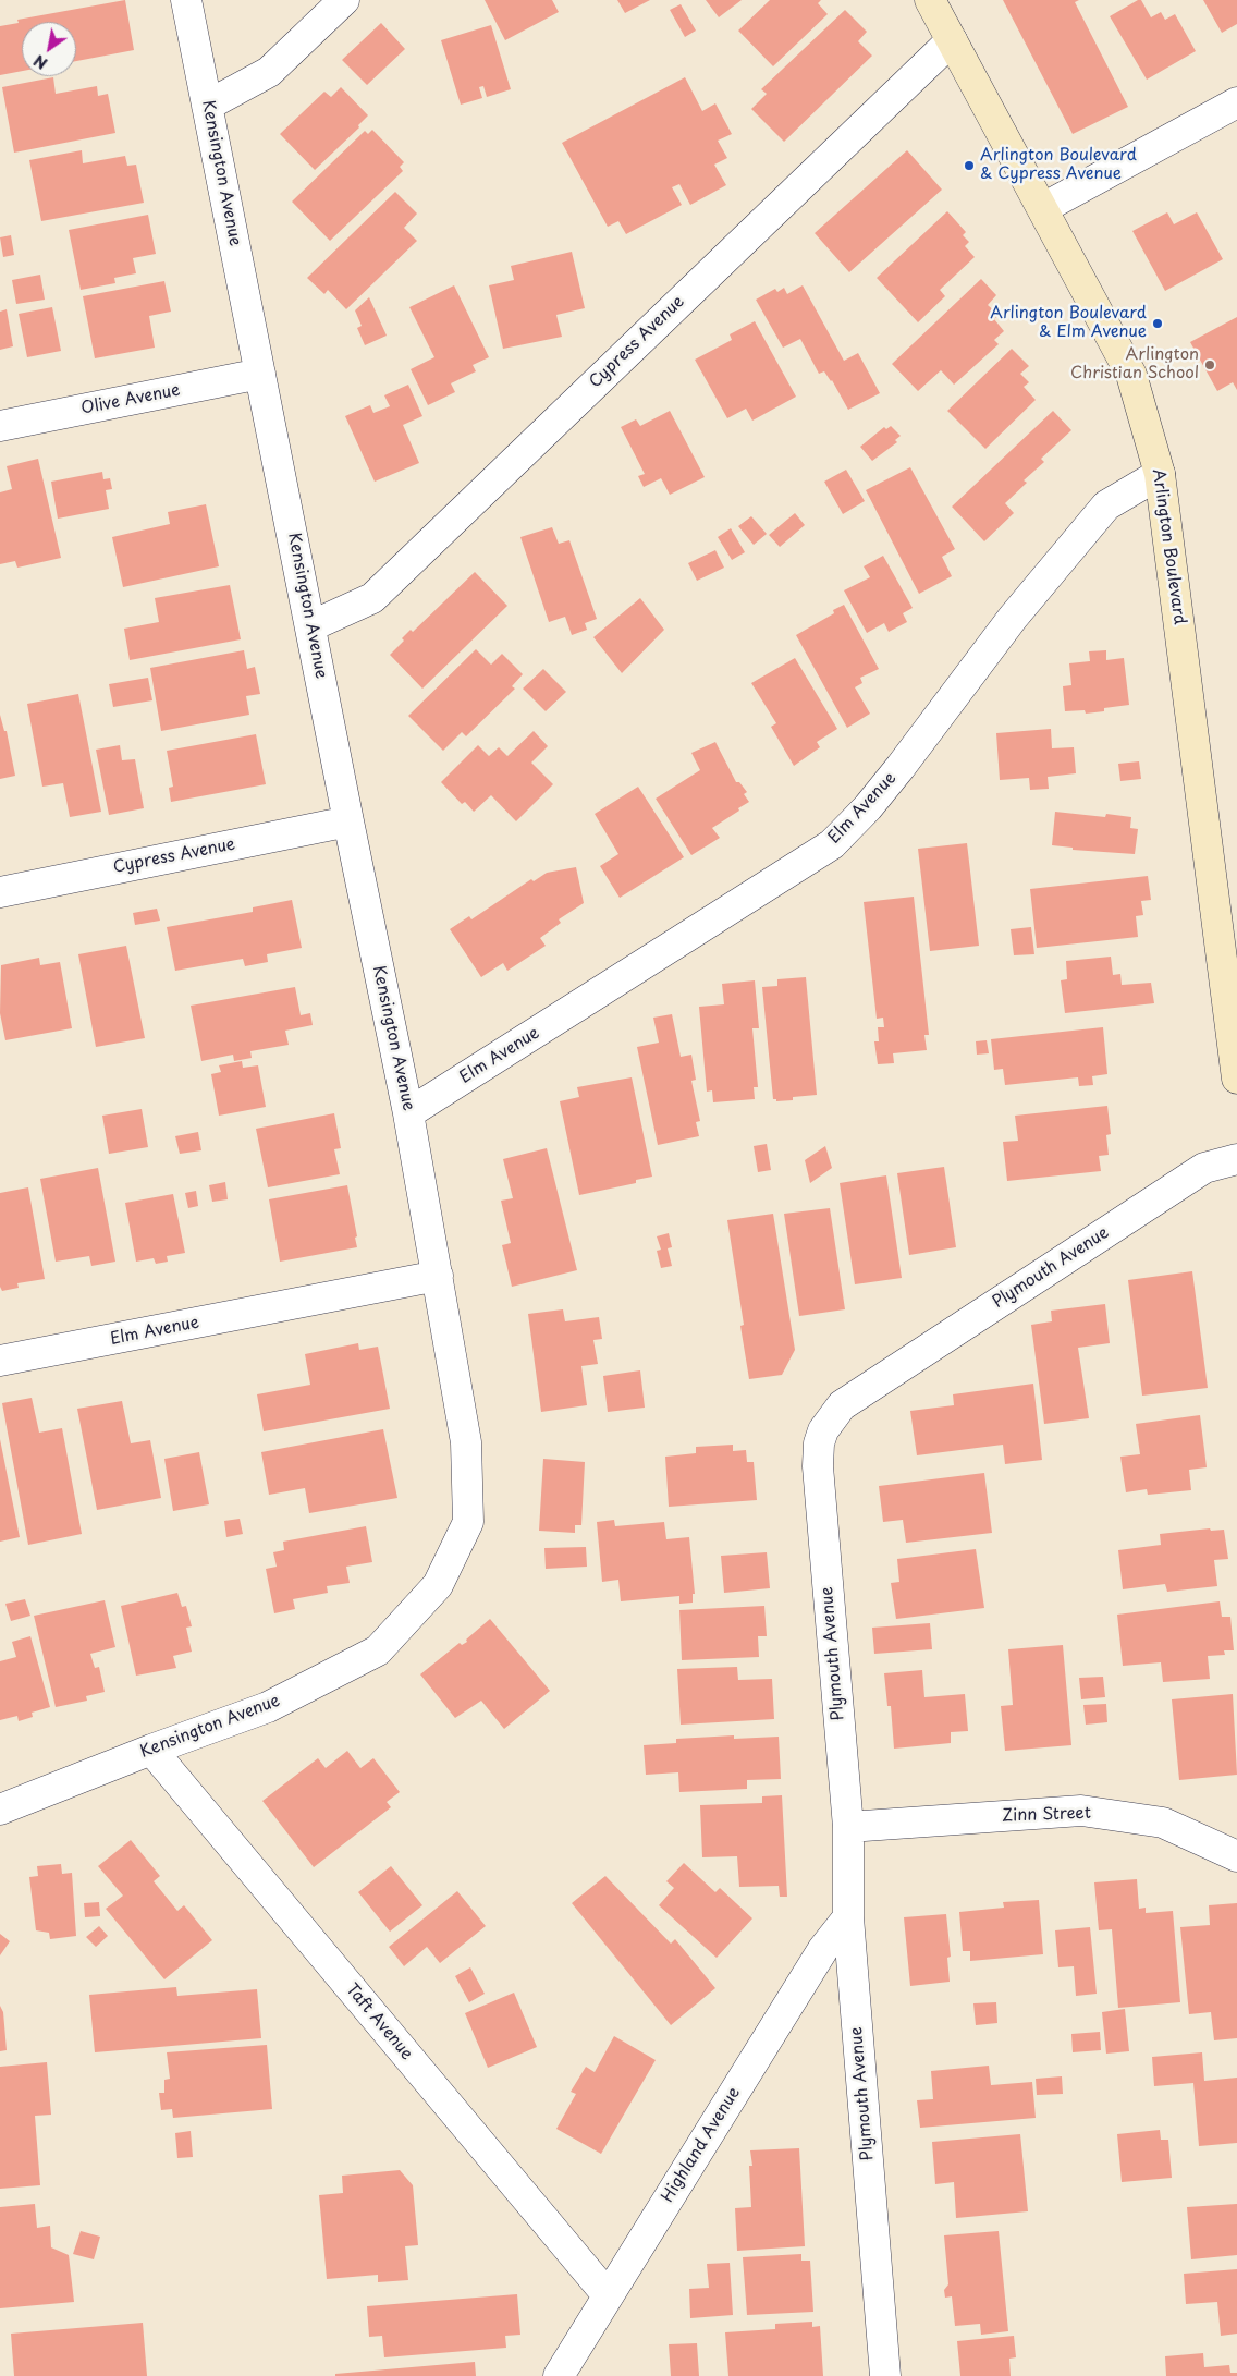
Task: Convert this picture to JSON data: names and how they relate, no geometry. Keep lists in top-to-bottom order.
{
  "streets": {
    "main road": ["Arlington Boulevard"],
    "street": [
      "Kensington Avenue",
      "Cypress Avenue",
      "Olive Avenue",
      "Elm Avenue",
      "Plymouth Avenue",
      "Zinn Street",
      "Taft Avenue",
      "Highland Avenue"
    ]
  },
  "crossings": [
    ["Kensington Avenue", "Cypress Avenue"],
    ["Kensington Avenue", "Olive Avenue"],
    ["Kensington Avenue", "Elm Avenue"],
    ["Kensington Avenue", "Taft Avenue"],
    ["Cypress Avenue", "Arlington Boulevard"],
    ["Arlington Boulevard", "Elm Avenue"],
    ["Plymouth Avenue", "Zinn Street"],
    ["Plymouth Avenue", "Highland Avenue"],
    ["Taft Avenue", "Highland Avenue"]
  ],
  "places": ["Arlington Boulevard & Cypress Avenue", "Arlington Boulevard & Elm Avenue", "Arlington Christian School"],
  "north": "bottom left"
}
